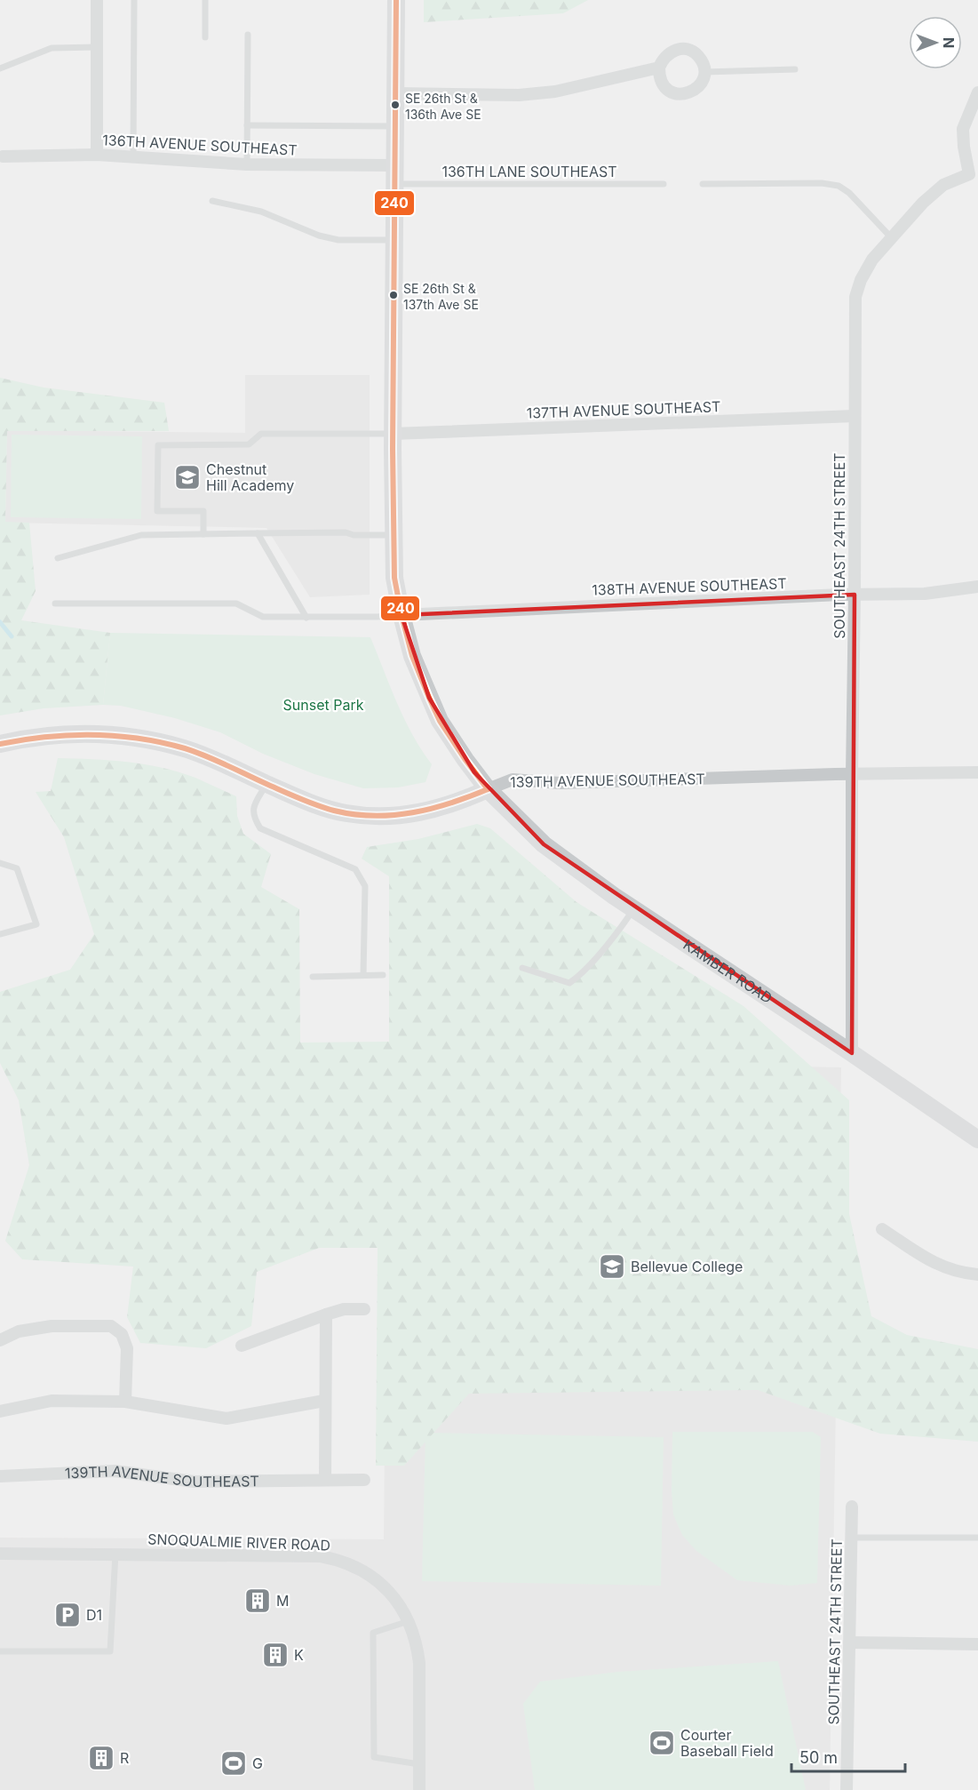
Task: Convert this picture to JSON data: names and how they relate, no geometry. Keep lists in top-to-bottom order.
{
  "streets": {
    "street": [
      "136TH AVENUE SOUTHEAST",
      "137TH AVENUE SOUTHEAST",
      "SOUTHEAST 24TH STREET",
      "138TH AVENUE SOUTHEAST",
      "139TH AVENUE SOUTHEAST",
      "KAMBER ROAD",
      "SNOQUALMIE RIVER ROAD"
    ],
    "lane": ["136TH LANE SOUTHEAST"]
  },
  "crossings": [
    ["136TH AVENUE SOUTHEAST", "KAMBER ROAD"],
    ["136TH LANE SOUTHEAST", "KAMBER ROAD"],
    ["137TH AVENUE SOUTHEAST", "SOUTHEAST 24TH STREET"],
    ["137TH AVENUE SOUTHEAST", "KAMBER ROAD"],
    ["SOUTHEAST 24TH STREET", "138TH AVENUE SOUTHEAST"],
    ["SOUTHEAST 24TH STREET", "139TH AVENUE SOUTHEAST"],
    ["SOUTHEAST 24TH STREET", "KAMBER ROAD"],
    ["138TH AVENUE SOUTHEAST", "KAMBER ROAD"],
    ["139TH AVENUE SOUTHEAST", "KAMBER ROAD"]
  ],
  "parks": ["Sunset Park"],
  "places": {
    "other": ["SE 26th St & 136th Ave SE", "SE 26th St & 137th Ave SE"],
    "school or university": ["Chestnut Hill Academy", "Bellevue College"],
    "building": ["M", "K", "R"],
    "parking": ["D1"],
    "sports": ["Courter Baseball Field", "G"]
  },
  "lines": ["transit line 240"],
  "scale_bar": "50 m",
  "north": "right"
}
